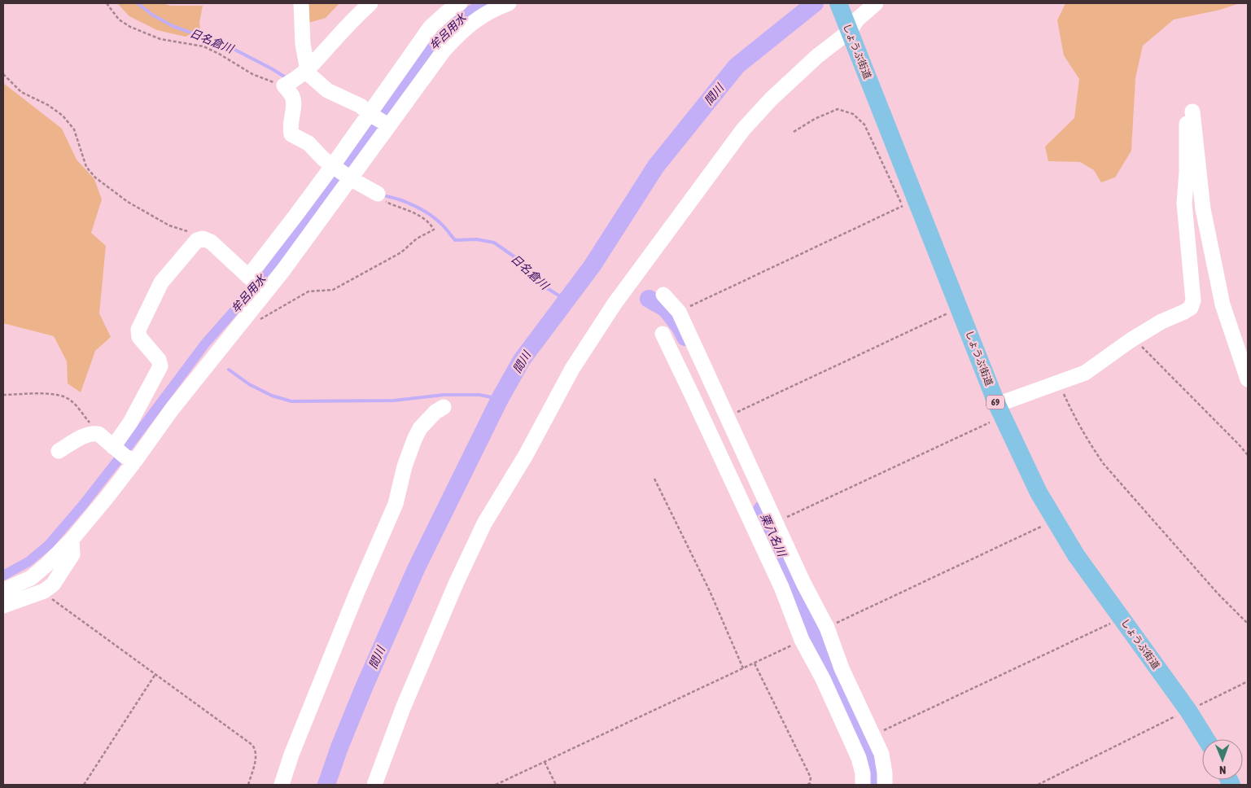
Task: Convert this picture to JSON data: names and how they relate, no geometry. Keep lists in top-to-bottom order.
{
  "streets": {
    "main road": ["しょうぶ街道", "69"]
  },
  "water": [
    "牟呂用水",
    "日名倉川",
    "間川",
    "栗八名川"
  ],
  "north": "bottom"
}
